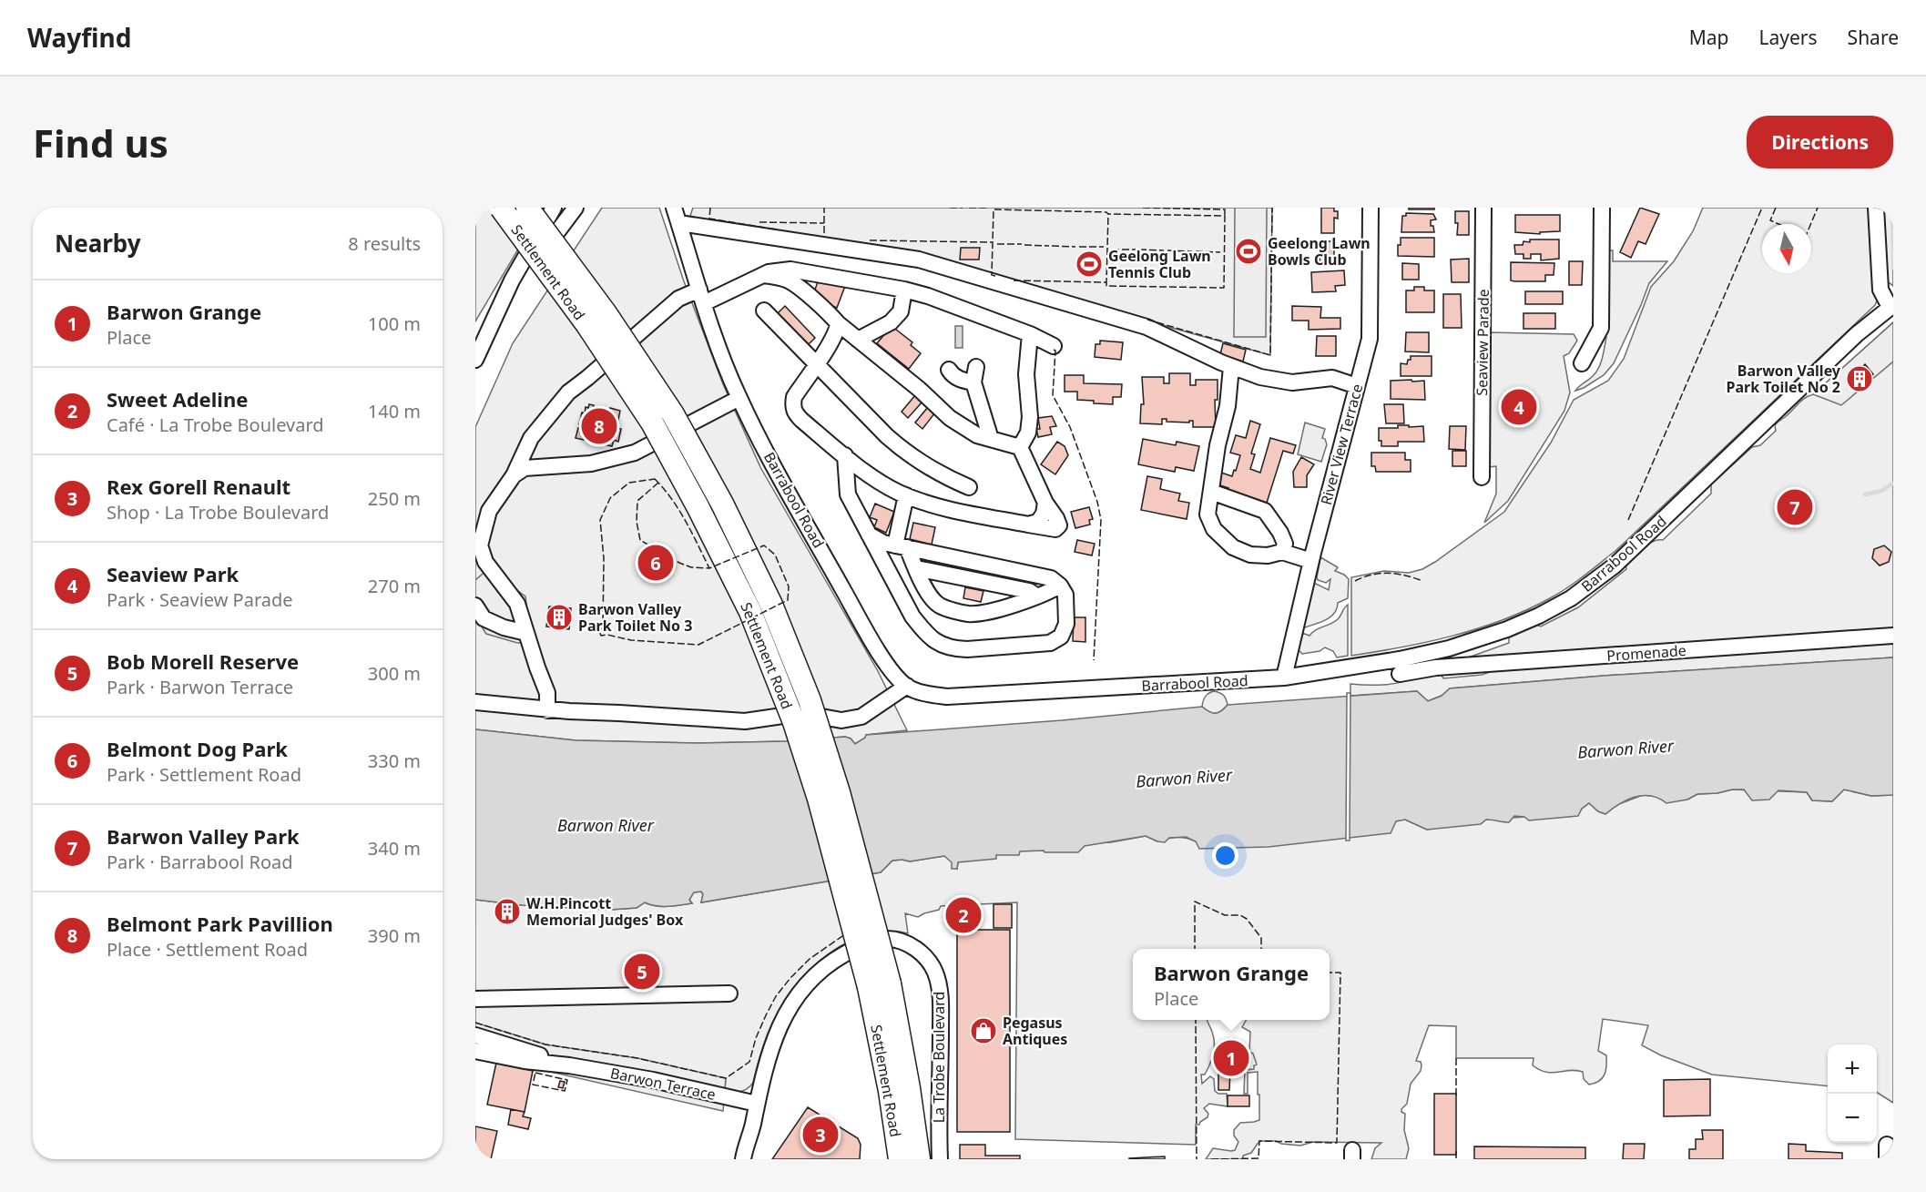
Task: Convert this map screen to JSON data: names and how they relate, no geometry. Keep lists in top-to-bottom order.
{
  "streets": {
    "highway": ["Settlement Road"],
    "street": [
      "Seaview Parade",
      "River View Terrace",
      "Barrabool Road",
      "Promenade",
      "La Trobe Boulevard",
      "Barwon Terrace"
    ]
  },
  "crossings": [
    ["River View Terrace", "Barrabool Road"],
    ["La Trobe Boulevard", "Barwon Terrace"]
  ],
  "water": ["Barwon River"],
  "places": {
    "sports": ["Geelong Lawn Bowls Club", "Geelong Lawn Tennis Club"],
    "building": ["Barwon Valley Park Toilet No 2", "Barwon Valley Park Toilet No 3", "W.H.Pincott Memorial Judges' Box"],
    "shop": ["Pegasus Antiques"]
  },
  "north": "bottom",
  "page": {
    "header": "Wayfind",
    "nav": ["Map", "Layers", "Share"],
    "buttons": "Directions",
    "title": "Find us",
    "heading": ["Nearby", "8 results"],
    "list": [
      {
        "mark": "1",
        "name": "Barwon Grange",
        "note": "Place",
        "value": "100 m"
      },
      {
        "mark": "2",
        "name": "Sweet Adeline",
        "note": "Café · La Trobe Boulevard",
        "value": "140 m"
      },
      {
        "mark": "3",
        "name": "Rex Gorell Renault",
        "note": "Shop · La Trobe Boulevard",
        "value": "250 m"
      },
      {
        "mark": "4",
        "name": "Seaview Park",
        "note": "Park · Seaview Parade",
        "value": "270 m"
      },
      {
        "mark": "5",
        "name": "Bob Morell Reserve",
        "note": "Park · Barwon Terrace",
        "value": "300 m"
      },
      {
        "mark": "6",
        "name": "Belmont Dog Park",
        "note": "Park · Settlement Road",
        "value": "330 m"
      },
      {
        "mark": "7",
        "name": "Barwon Valley Park",
        "note": "Park · Barrabool Road",
        "value": "340 m"
      },
      {
        "mark": "8",
        "name": "Belmont Park Pavillion",
        "note": "Place · Settlement Road",
        "value": "390 m"
      }
    ],
    "pins": [
      "4",
      "8",
      "7",
      "6",
      "2",
      "5",
      "1",
      "3"
    ],
    "popup": ["Barwon Grange", "Place"],
    "map_buttons": ["+", "−"]
  }
}
